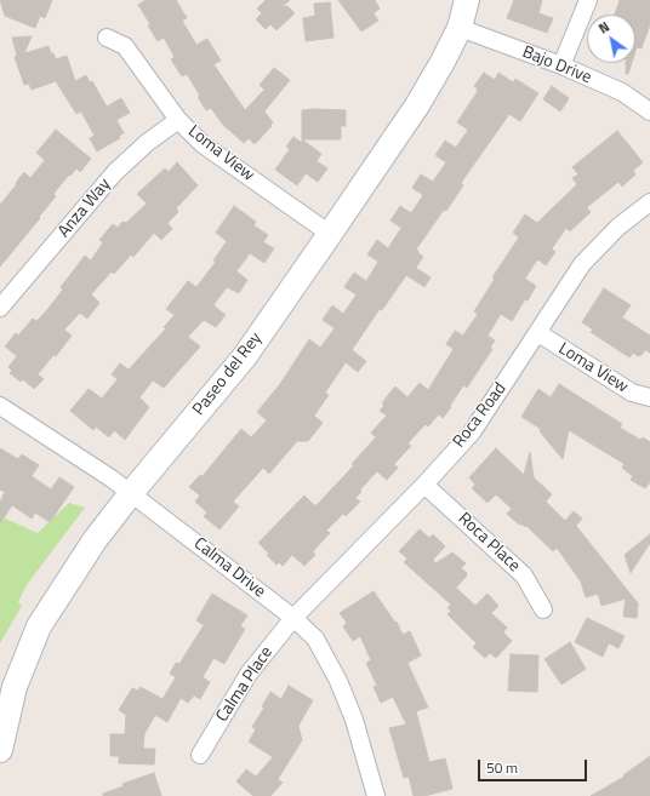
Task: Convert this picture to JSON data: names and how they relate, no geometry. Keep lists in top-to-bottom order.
{
  "streets": {
    "main road": ["Paseo del Rey"],
    "street": [
      "Bajo Drive",
      "Loma View",
      "Anza Way",
      "Roca Road",
      "Roca Place",
      "Calma Drive",
      "Calma Place"
    ]
  },
  "crossings": [
    ["Bajo Drive", "Paseo del Rey"],
    ["Loma View", "Anza Way"],
    ["Loma View", "Paseo del Rey"],
    ["Loma View", "Roca Road"],
    ["Paseo del Rey", "Calma Drive"],
    ["Roca Road", "Roca Place"],
    ["Roca Road", "Calma Drive"],
    ["Roca Road", "Calma Place"],
    ["Calma Drive", "Calma Place"]
  ],
  "scale_bar": "50 m",
  "north": "top left"
}
